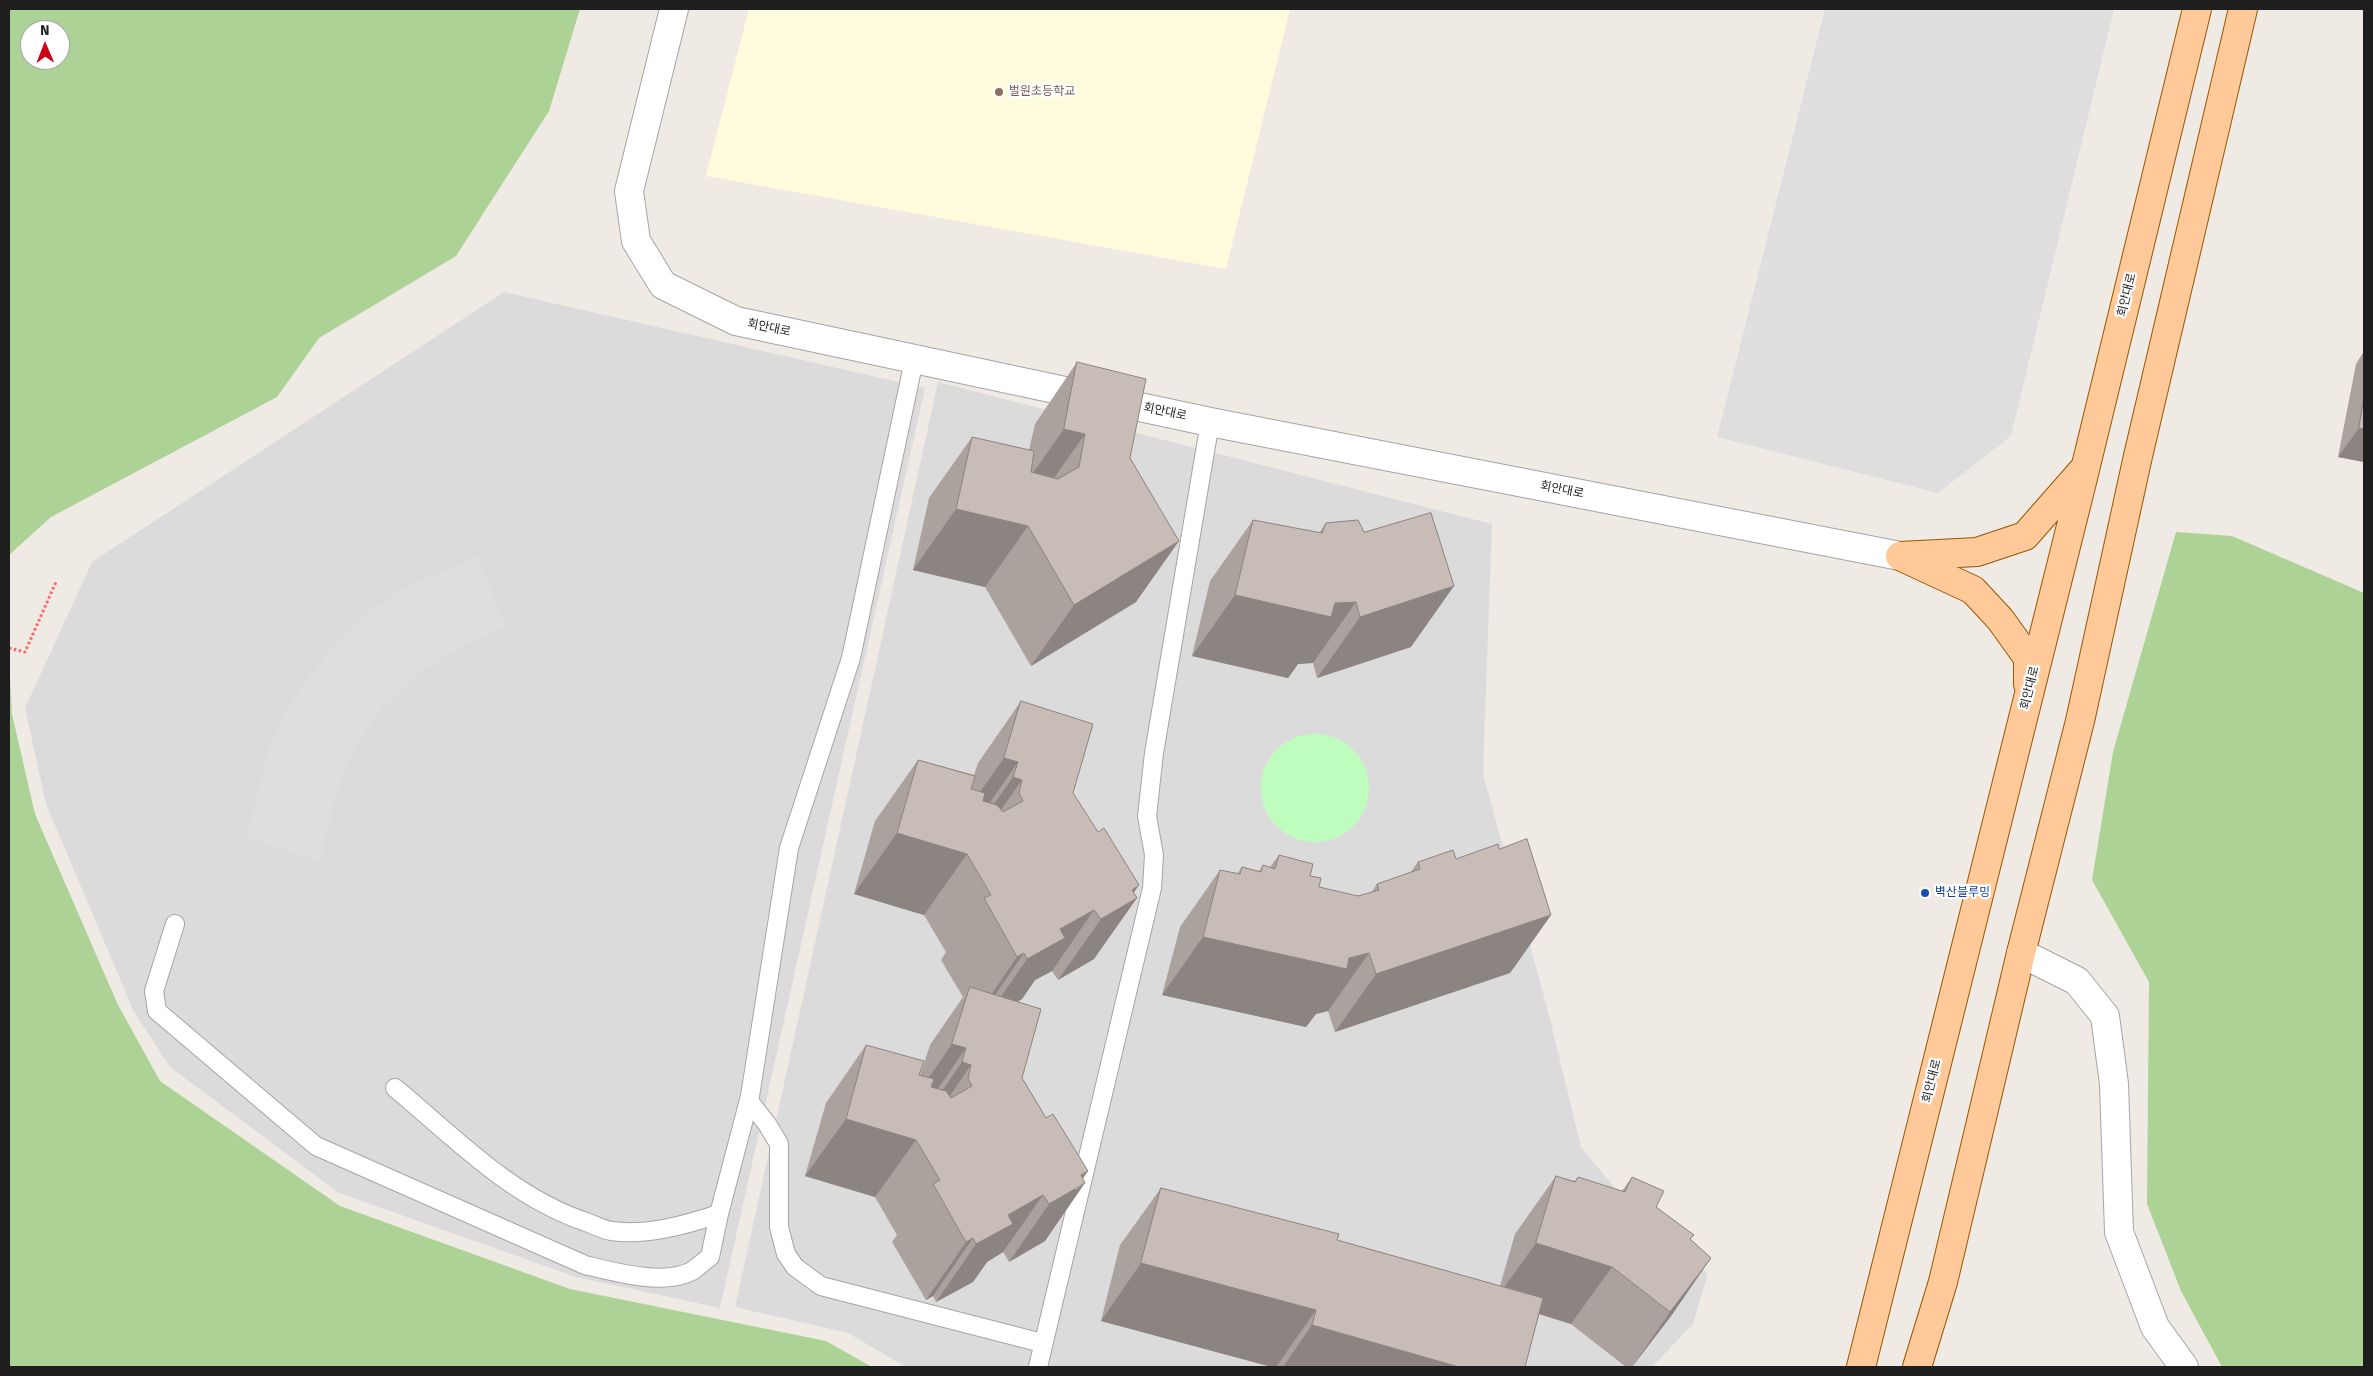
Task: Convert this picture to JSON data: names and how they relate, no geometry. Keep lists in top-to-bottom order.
{
  "streets": {
    "main road": ["회안대로"]
  },
  "places": ["벌원초등학교", "벽산블루밍"],
  "north": "top"
}
